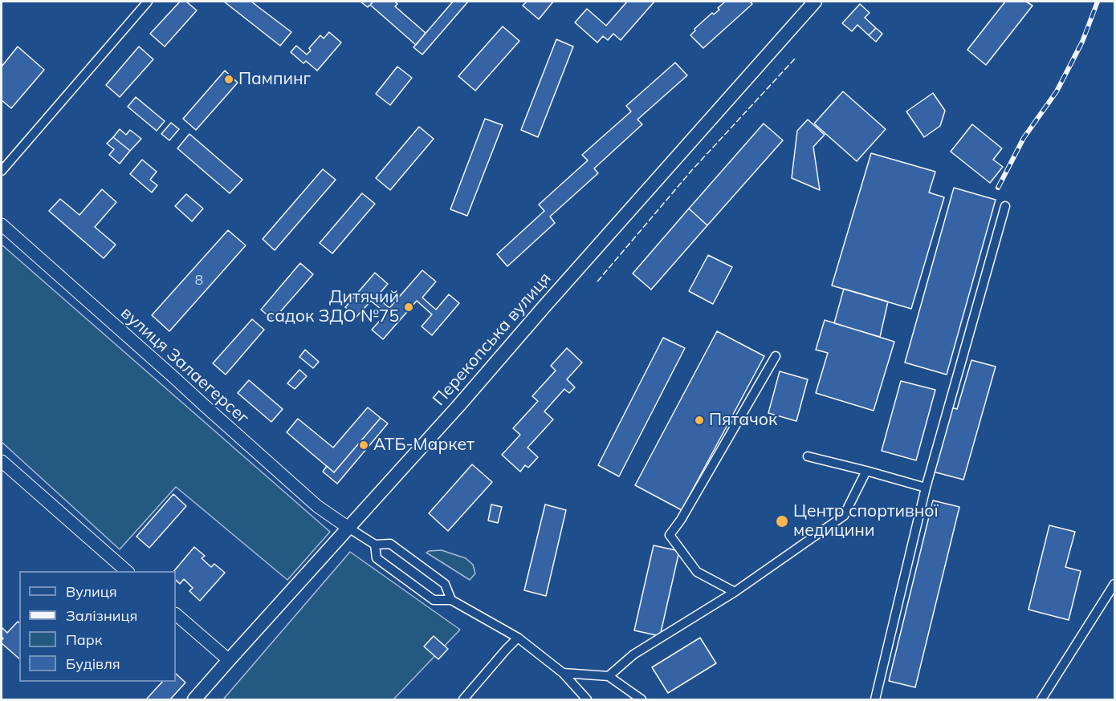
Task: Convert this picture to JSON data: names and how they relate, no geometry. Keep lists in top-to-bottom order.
{
  "streets": {
    "main road": ["Перекопська вулиця", "вулиця Залаегерсег"]
  },
  "crossings": [
    ["Перекопська вулиця", "вулиця Залаегерсег"]
  ],
  "places": [
    "Пампинг",
    "Дитячий садок ЗДО №75",
    "Пятачок",
    "АТБ-Маркет",
    "Центр спортивної медицини"
  ],
  "house_numbers": ["8"],
  "legend": [
    "Вулиця",
    "Залізниця",
    "Парк",
    "Будівля"
  ]
}
